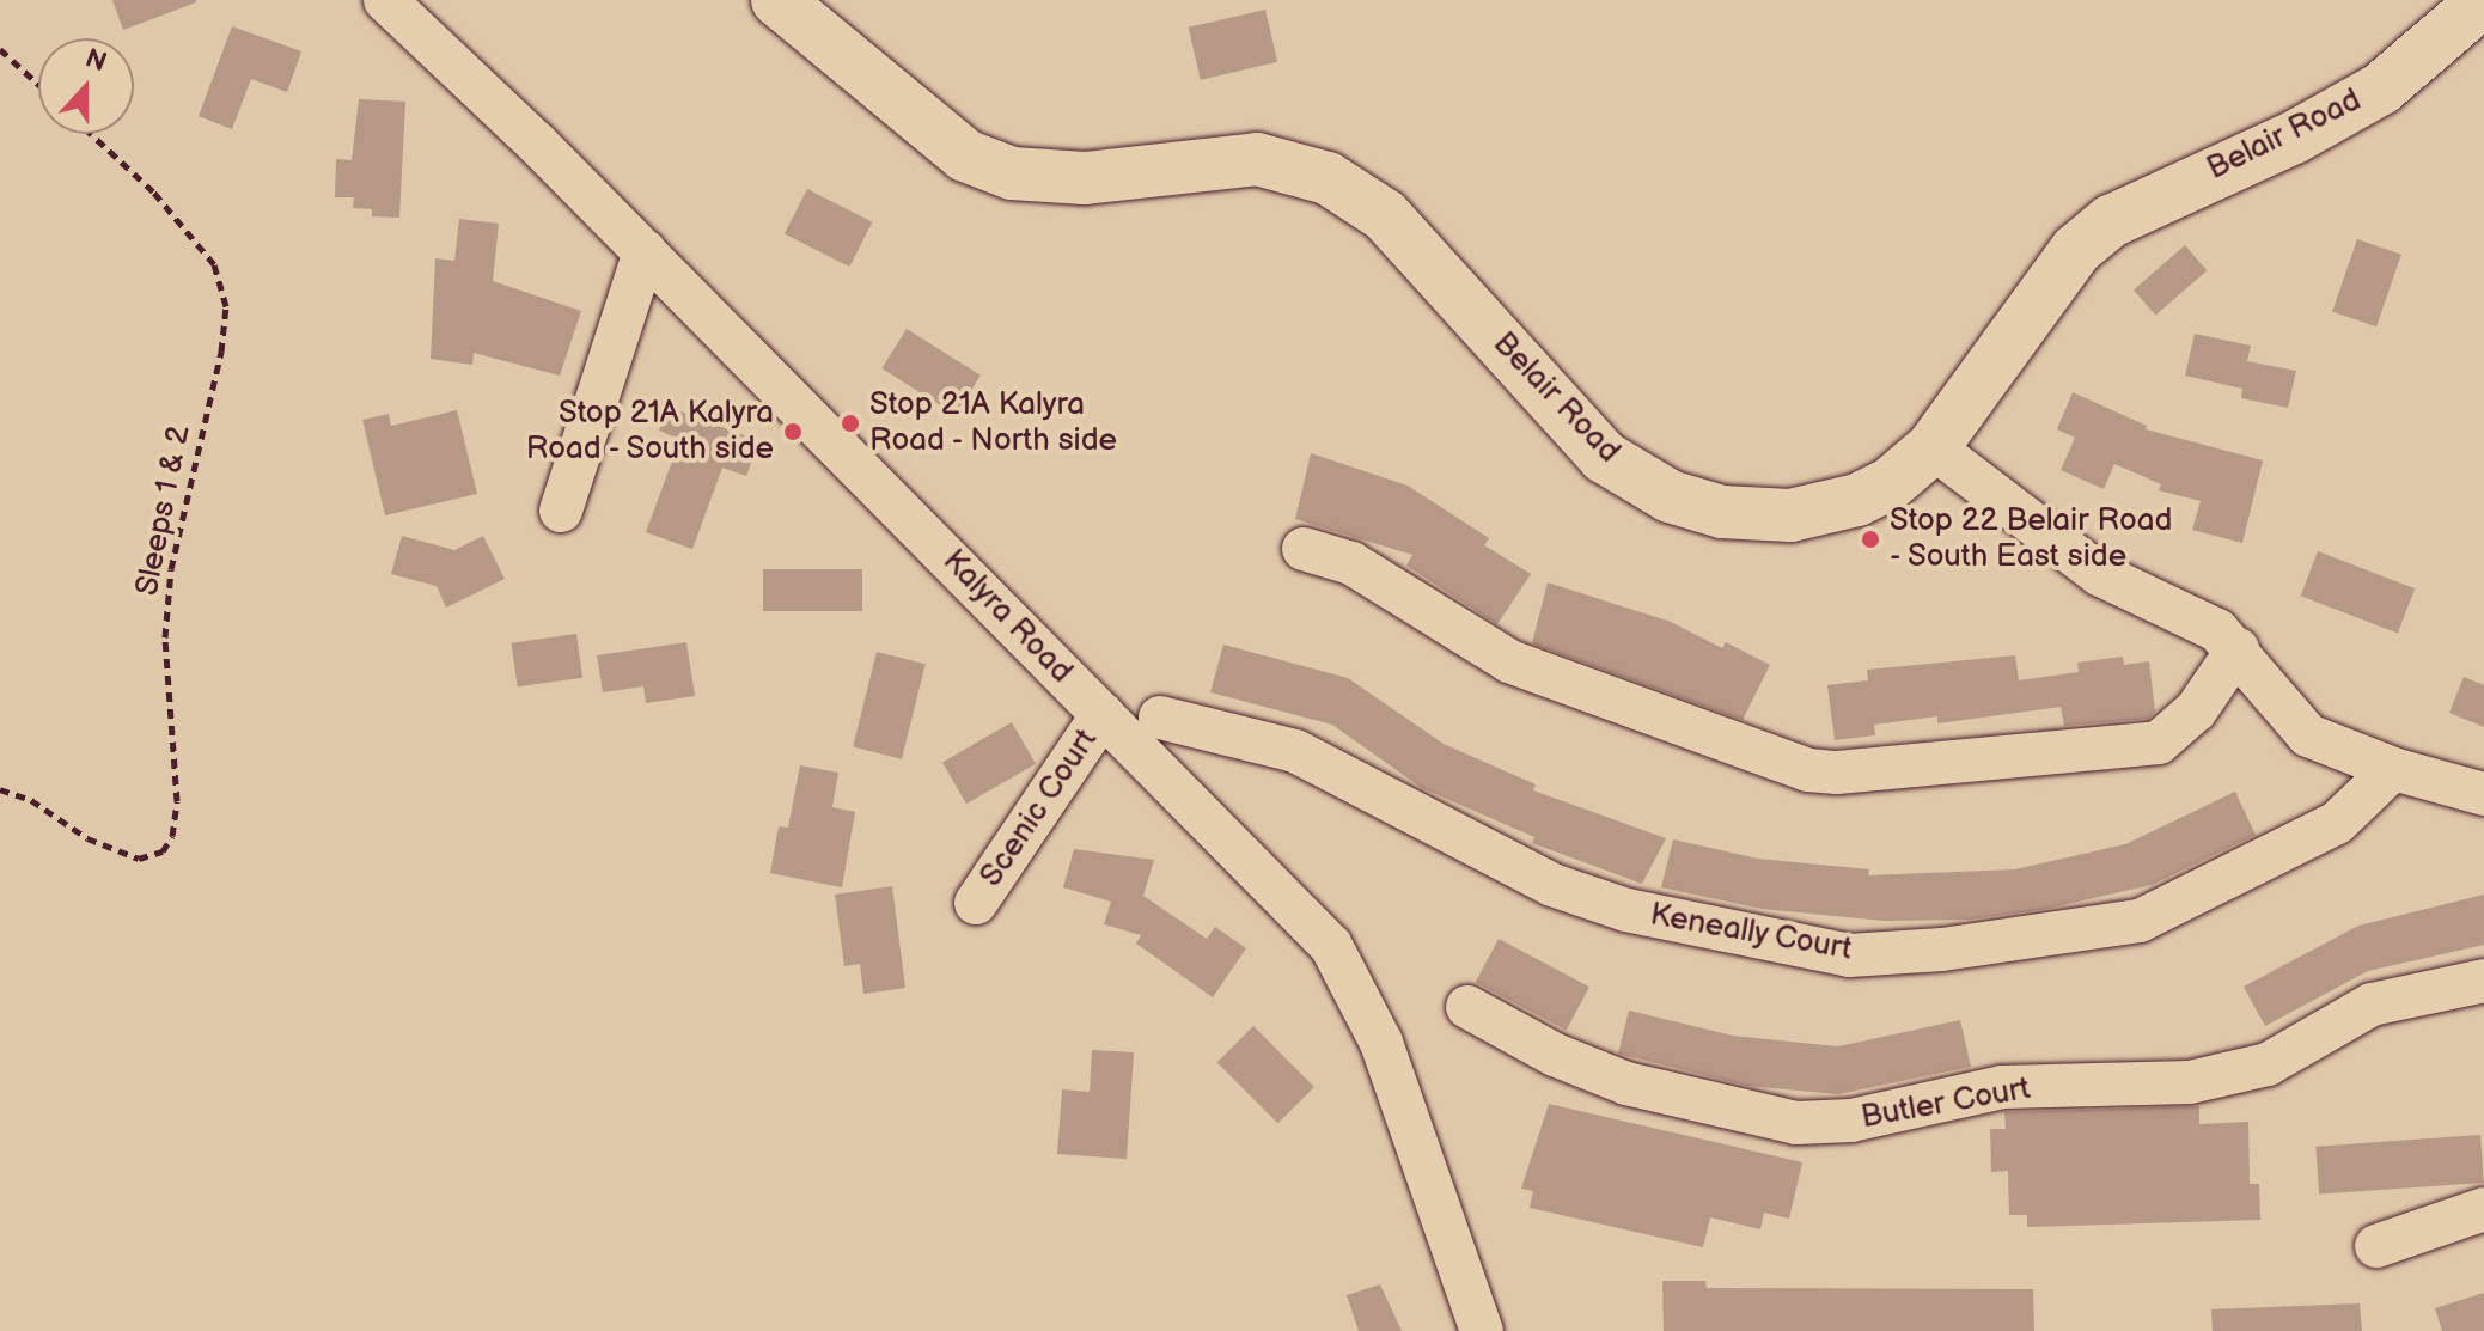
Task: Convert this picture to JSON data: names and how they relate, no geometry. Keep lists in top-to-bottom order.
{
  "streets": {
    "main road": ["Belair Road"],
    "street": [
      "Kalyra Road",
      "Scenic Court",
      "Keneally Court",
      "Butler Court"
    ],
    "path": ["Sleeps 1 & 2"]
  },
  "crossings": [
    ["Kalyra Road", "Scenic Court"]
  ],
  "places": ["Stop 21A Kalyra Road - North side", "Stop 21A Kalyra Road - South side", "Stop 22 Belair Road - South East side"],
  "north": "top"
}
